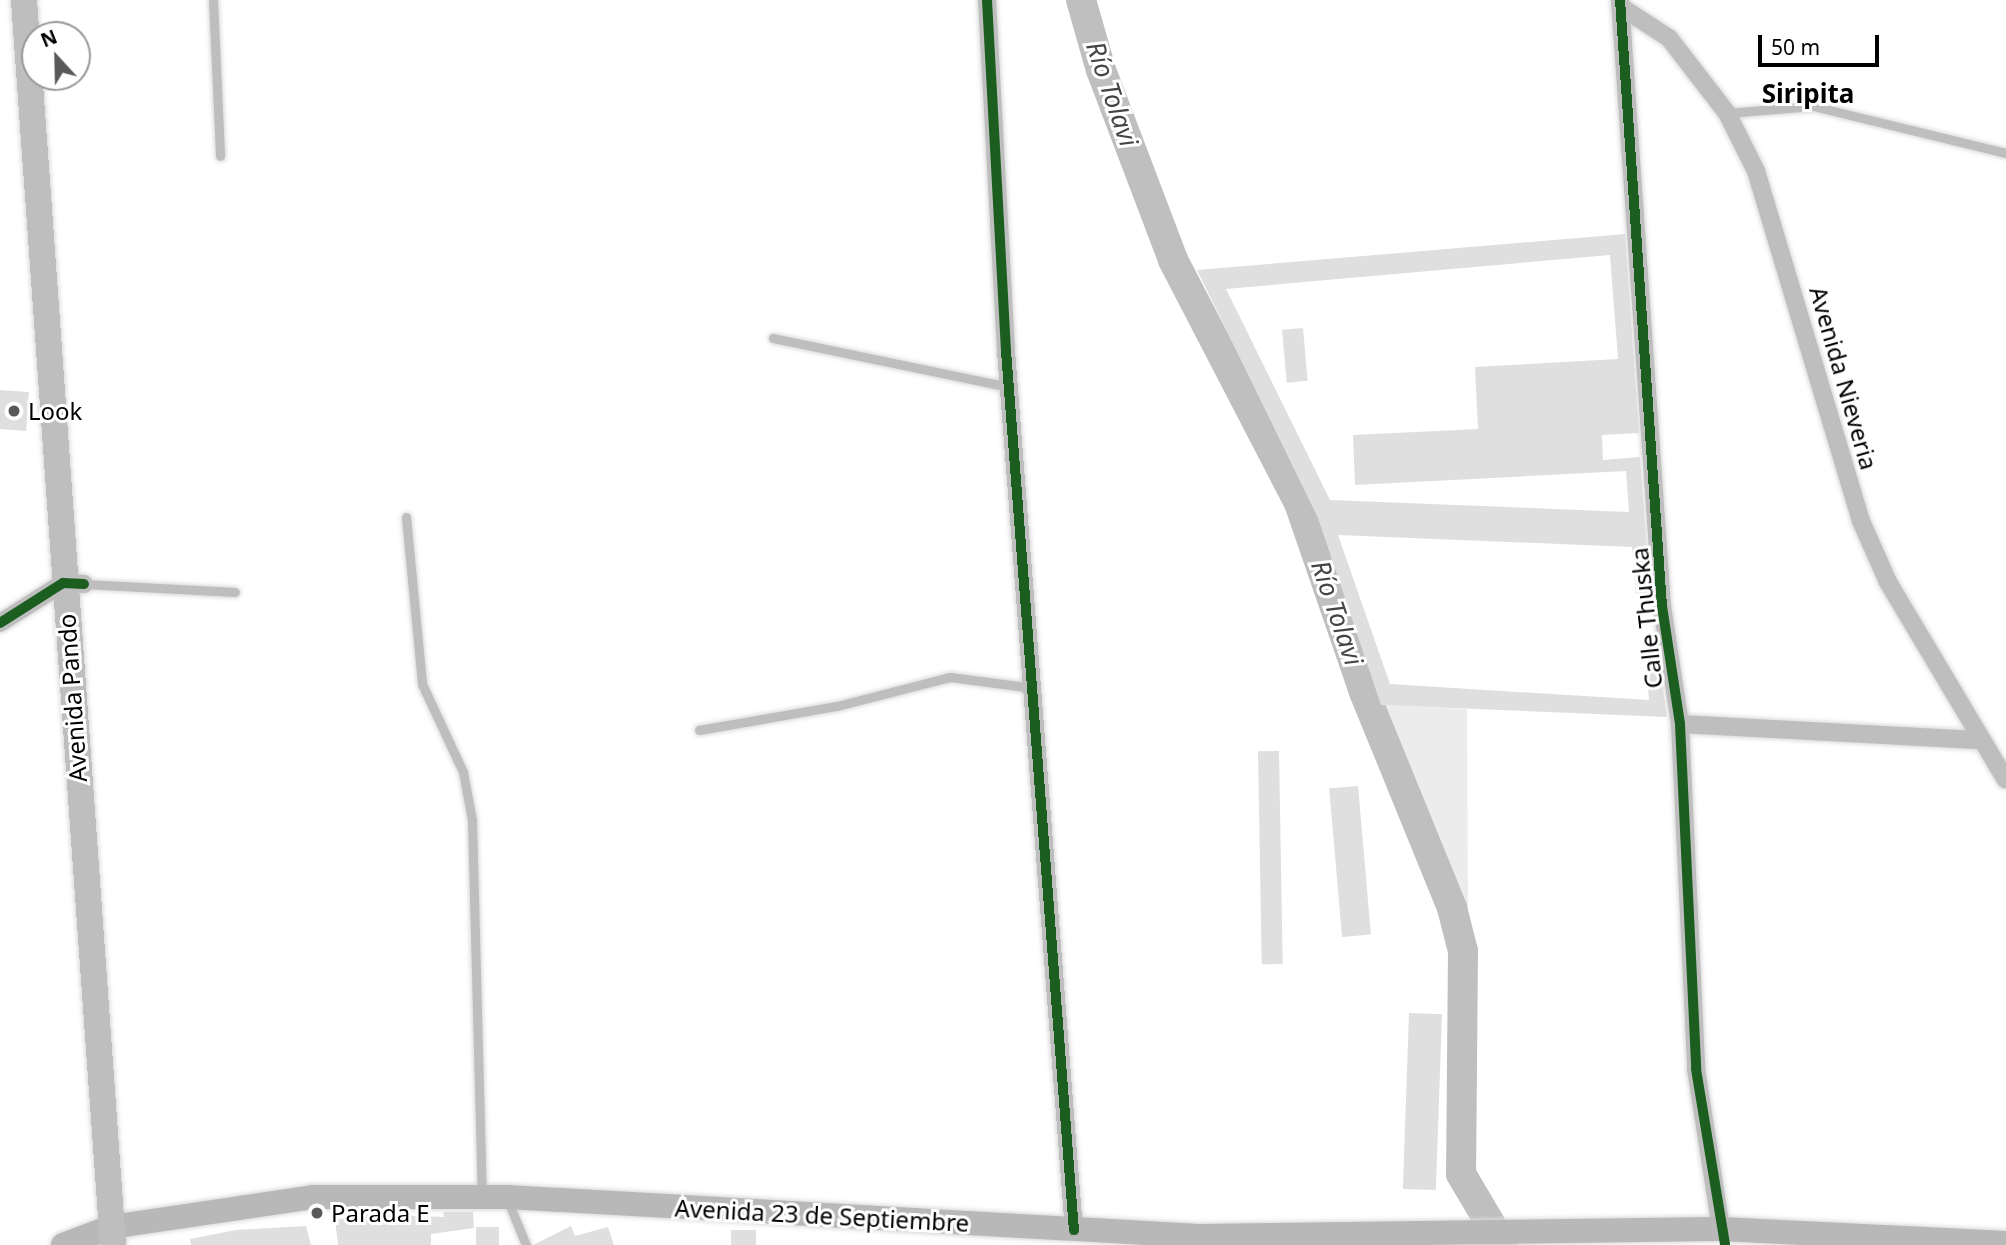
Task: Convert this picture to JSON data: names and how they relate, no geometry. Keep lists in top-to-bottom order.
{
  "streets": {
    "main road": ["Avenida Pando", "Avenida 23 de Septiembre"],
    "street": ["Avenida Nieveria", "Calle Thuska"]
  },
  "crossings": [
    ["Avenida Nieveria", "Calle Thuska"],
    ["Calle Thuska", "Avenida 23 de Septiembre"],
    ["Avenida Pando", "Avenida 23 de Septiembre"]
  ],
  "districts": ["Siripita"],
  "water": ["Río Tolavi"],
  "places": ["Look", "Parada E"],
  "scale_bar": "50 m",
  "north": "top"
}
